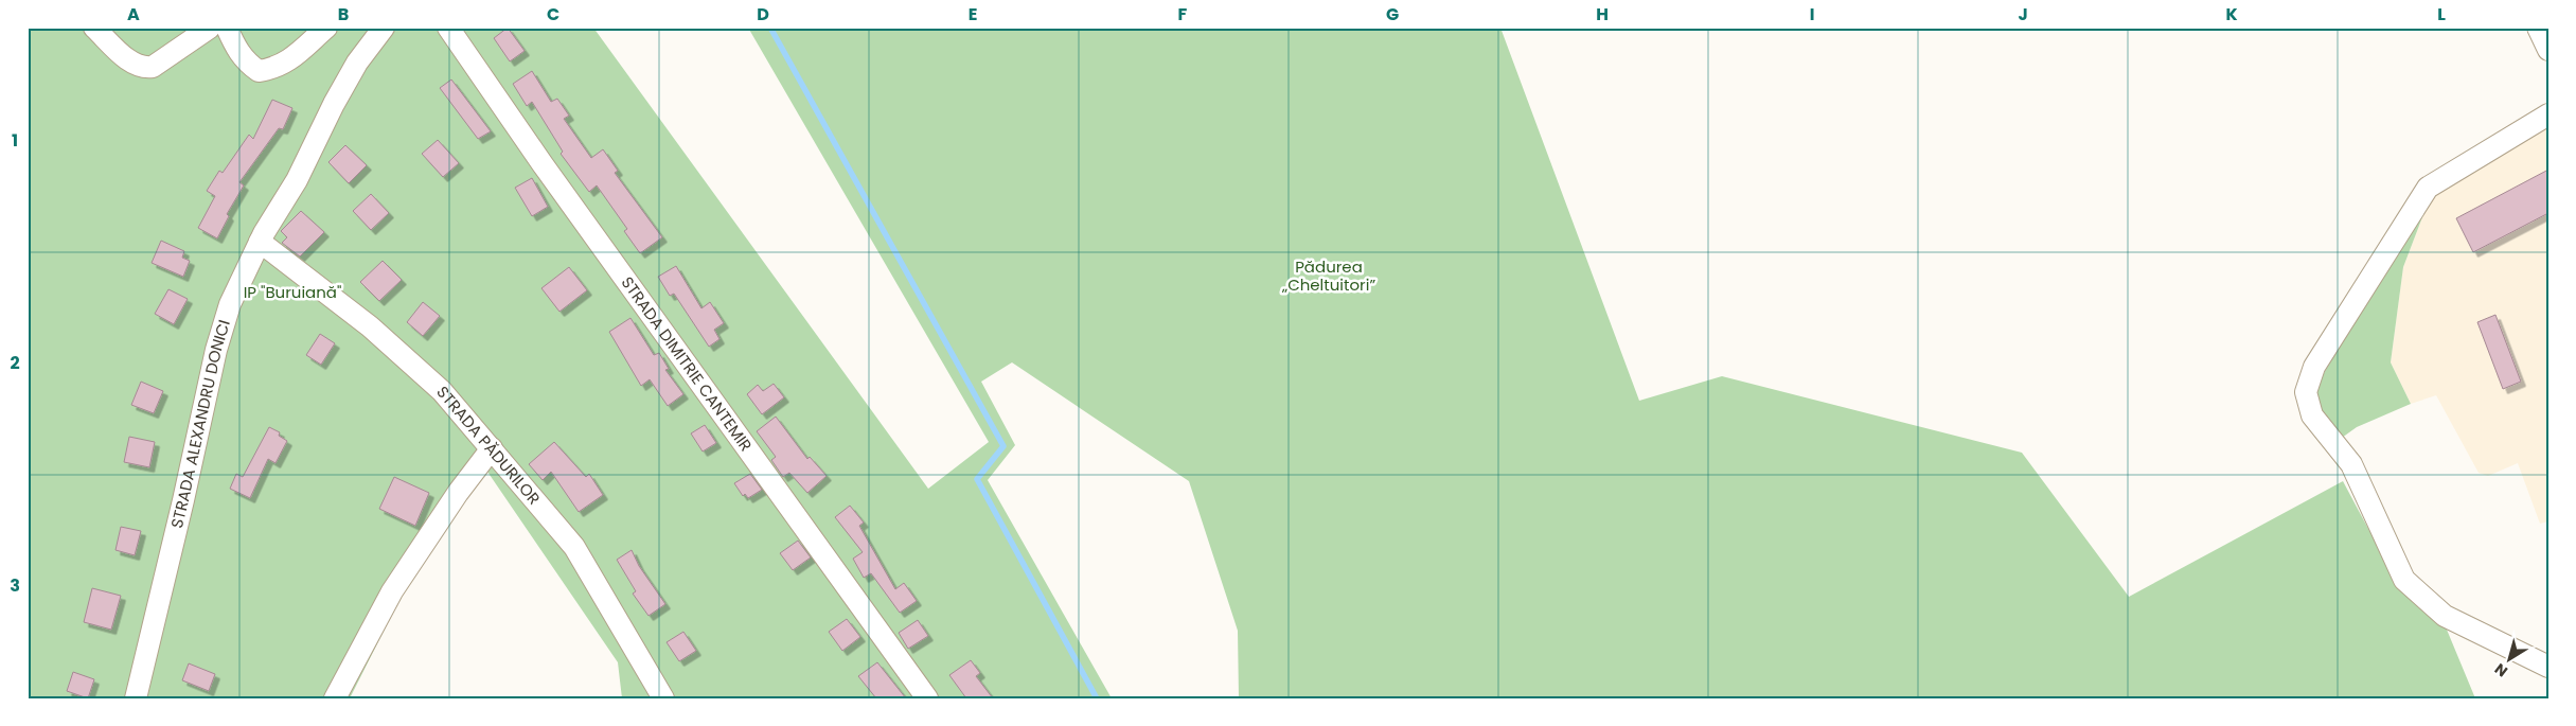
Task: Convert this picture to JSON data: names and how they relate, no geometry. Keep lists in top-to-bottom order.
{
  "streets": {
    "street": ["STRADA DIMITRIE CANTEMIR", "STRADA ALEXANDRU DONICI", "STRADA PĂDURILOR"]
  },
  "crossings": [
    ["STRADA ALEXANDRU DONICI", "STRADA PĂDURILOR"]
  ],
  "parks": ["Pădurea „Cheltuitori”", "IP \"Buruiană\""],
  "north": "bottom left",
  "grid": {
    "columns": [
      "A",
      "B",
      "C",
      "D",
      "E",
      "F",
      "G",
      "H",
      "I",
      "J",
      "K",
      "L"
    ],
    "rows": ["1", "2", "3"]
  }
}
